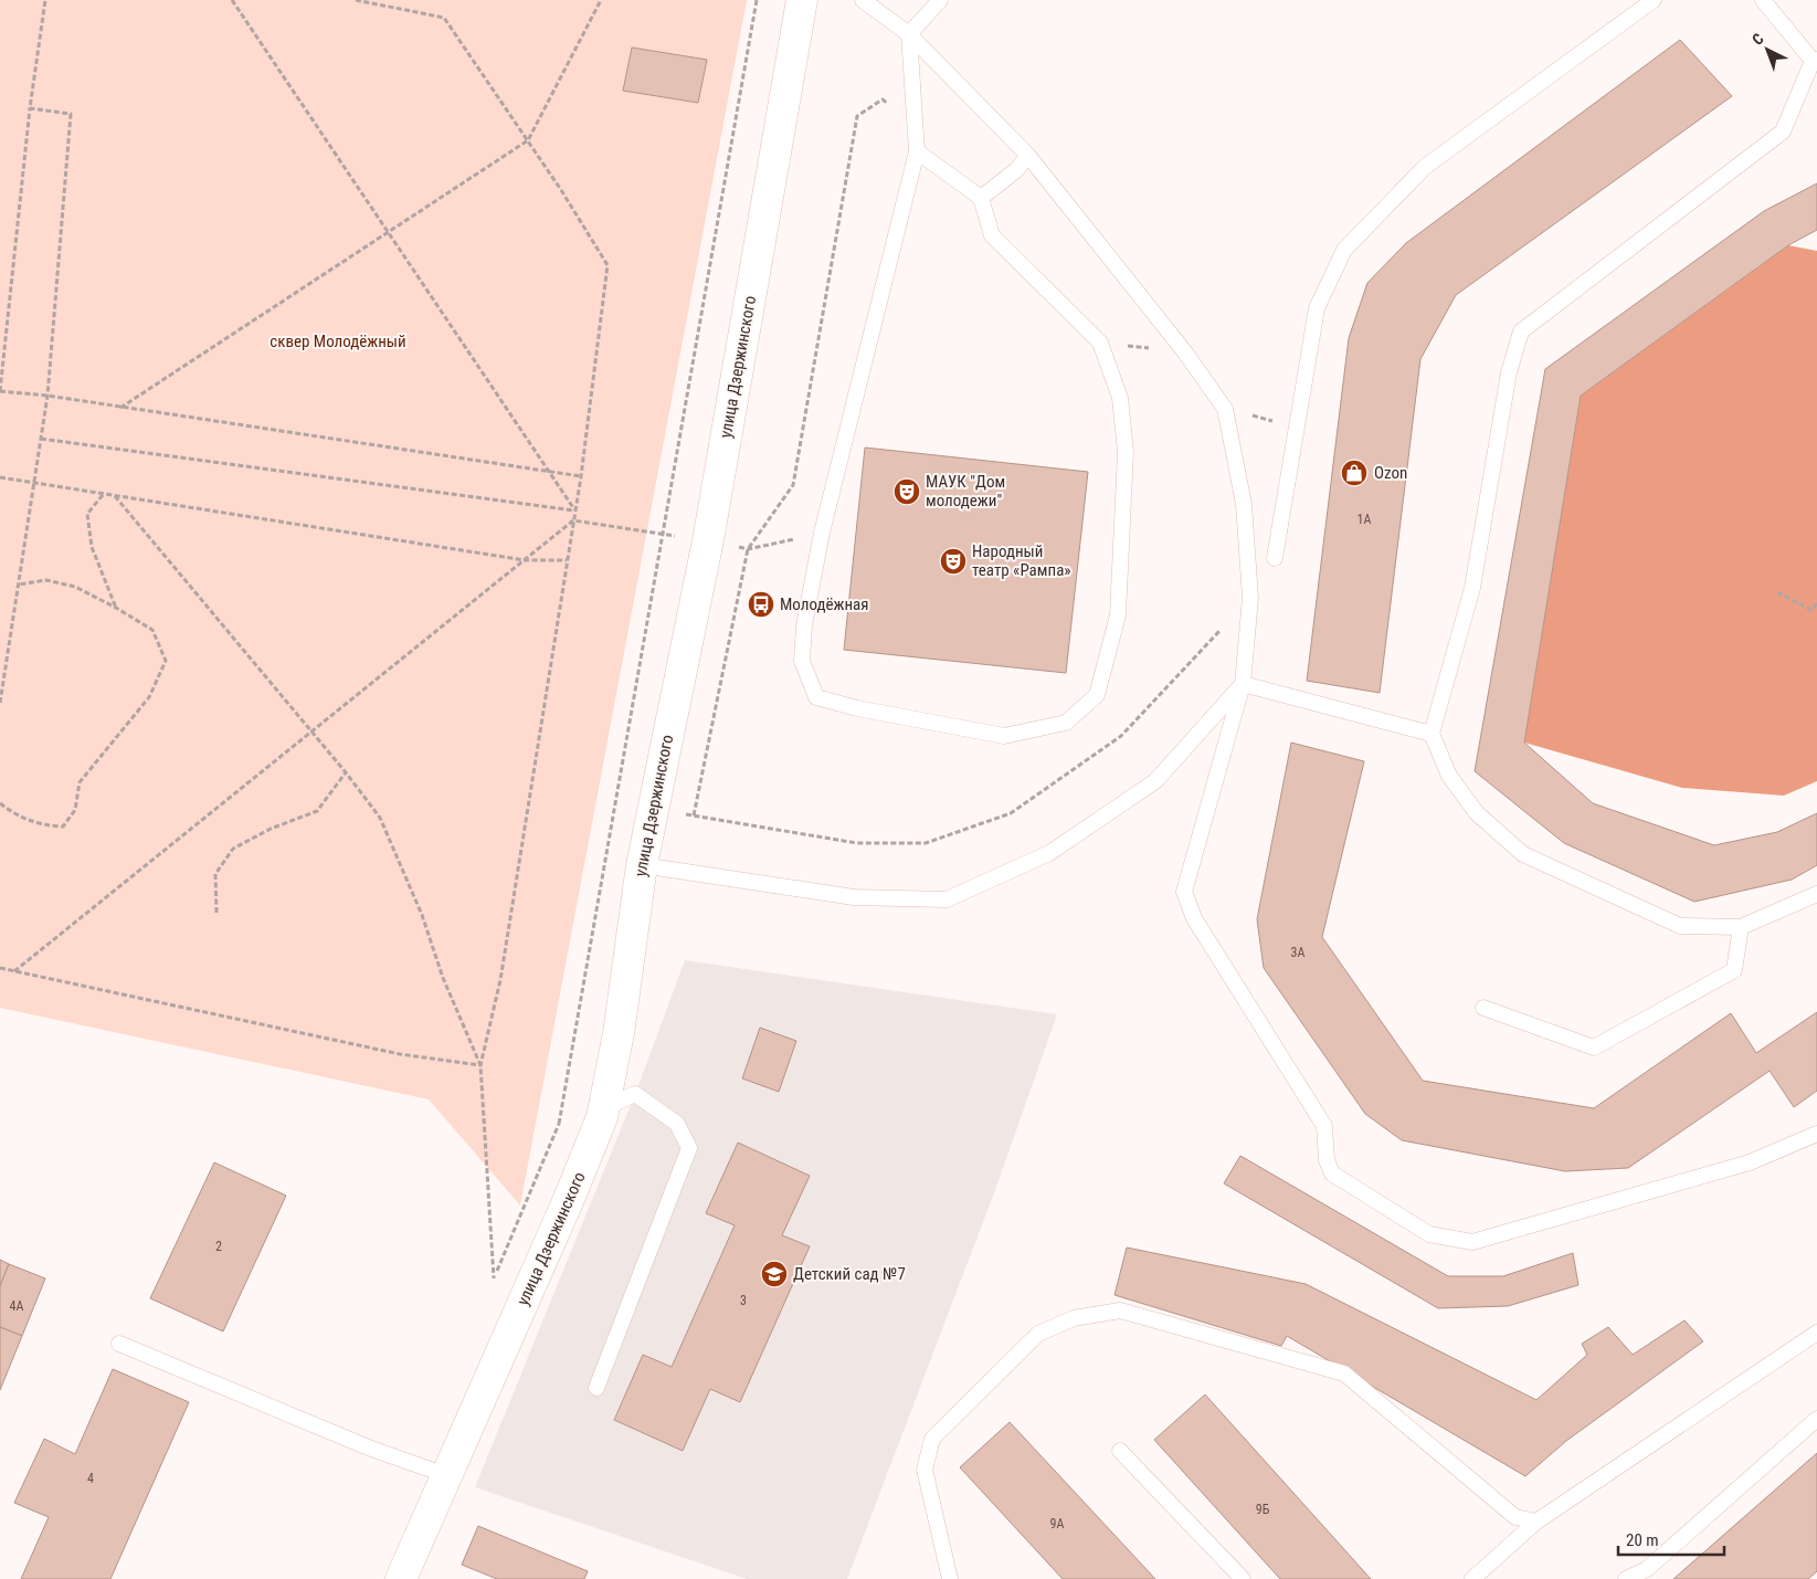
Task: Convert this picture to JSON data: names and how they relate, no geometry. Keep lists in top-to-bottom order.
{
  "streets": {
    "street": ["улица Дзержинского"]
  },
  "parks": ["сквер Молодёжный"],
  "places": {
    "shop": ["Ozon"],
    "theatre": ["МАУК \"Дом молодежи\"", "Народный театр «Рампа»"],
    "bus stop": ["Молодёжная"],
    "school or university": ["Детский сад №7"]
  },
  "house_numbers": [
    "1А",
    "3А",
    "2",
    "3",
    "4А",
    "4",
    "9Б",
    "9А"
  ],
  "scale_bar": "20 m",
  "north": "top left"
}
